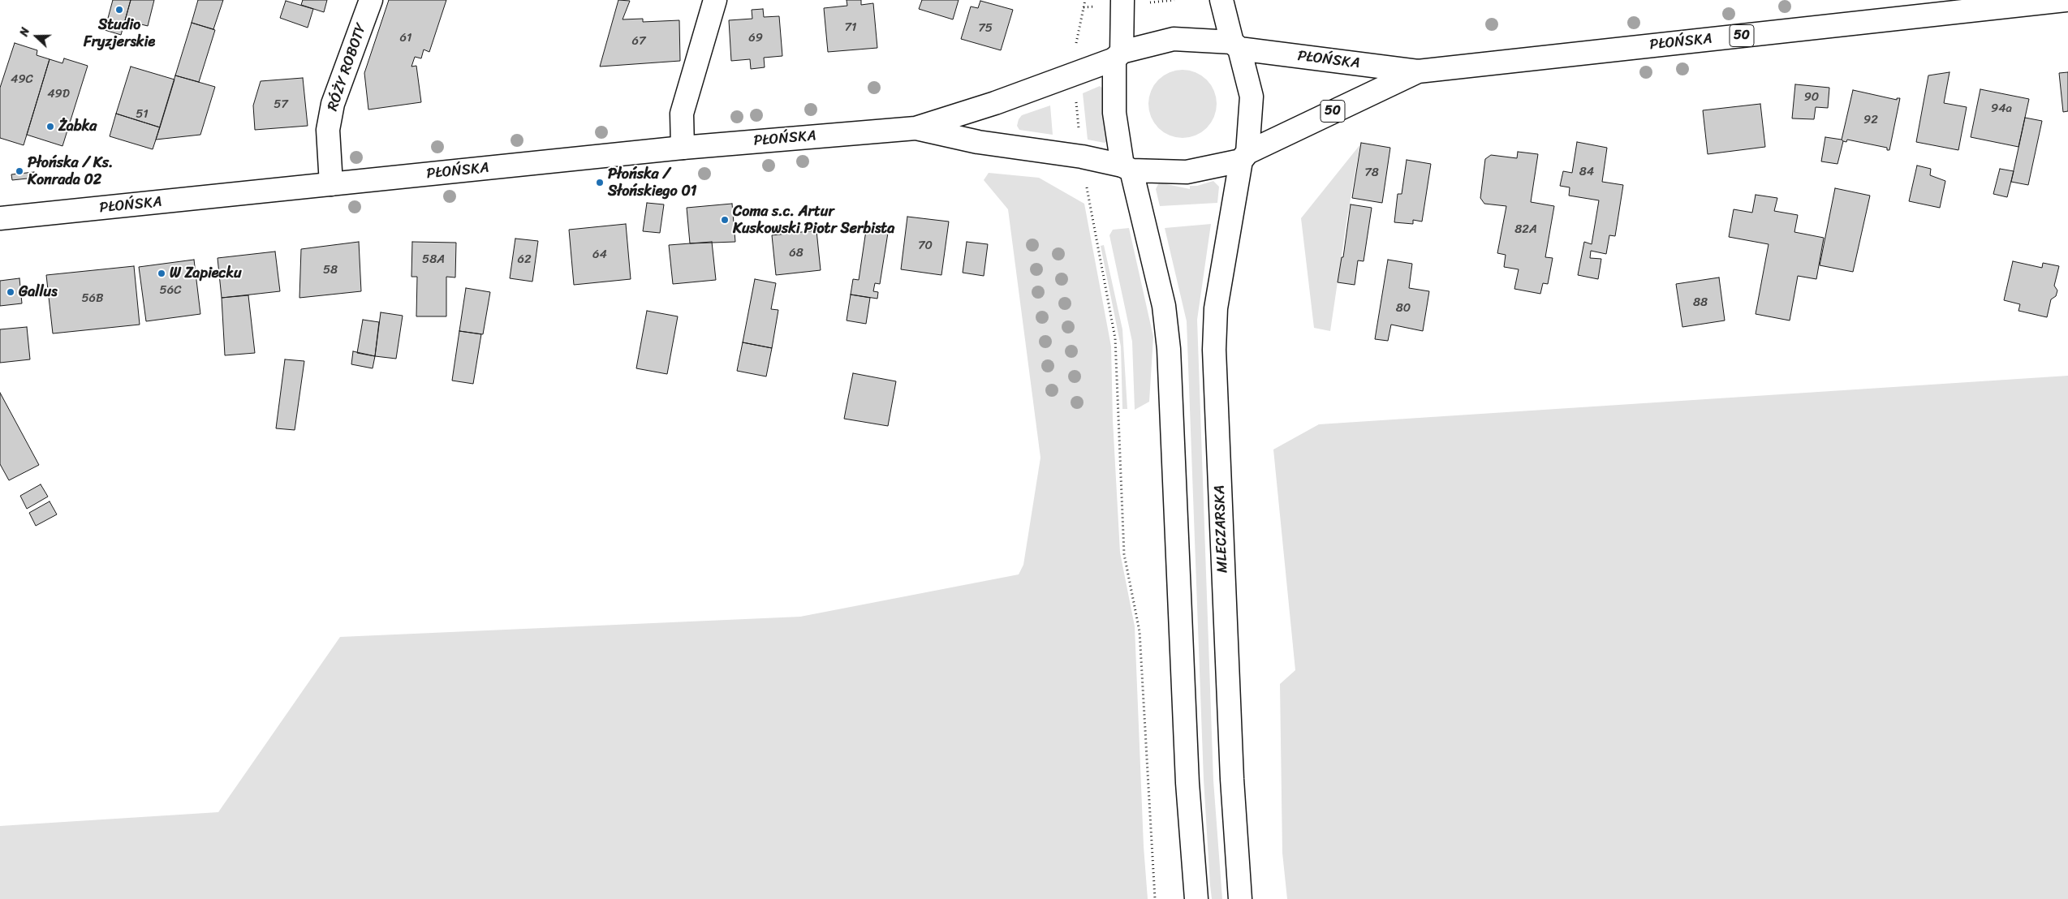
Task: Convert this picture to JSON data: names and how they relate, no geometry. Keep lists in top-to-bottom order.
{
  "streets": {
    "main road": [
      "50",
      "PŁOŃSKA",
      "RÓŻY ROBOTY",
      "MLECZARSKA"
    ]
  },
  "crossings": [
    ["PŁOŃSKA", "RÓŻY ROBOTY"],
    ["PŁOŃSKA", "MLECZARSKA"]
  ],
  "places": [
    "Studio Fryzjerskie",
    "Żabka",
    "Płońska / Ks. Konrada 02",
    "Płońska / Słońskiego 01",
    "Coma s.c. Artur Kuskowski Piotr Serbista",
    "W Zapiecku",
    "Gallus"
  ],
  "house_numbers": [
    "71",
    "75",
    "61",
    "69",
    "67",
    "49C",
    "49D",
    "90",
    "57",
    "94a",
    "51",
    "92",
    "84",
    "78",
    "82A",
    "70",
    "68",
    "64",
    "58A",
    "62",
    "58",
    "56C",
    "56B",
    "88",
    "80"
  ],
  "north": "left"
}
